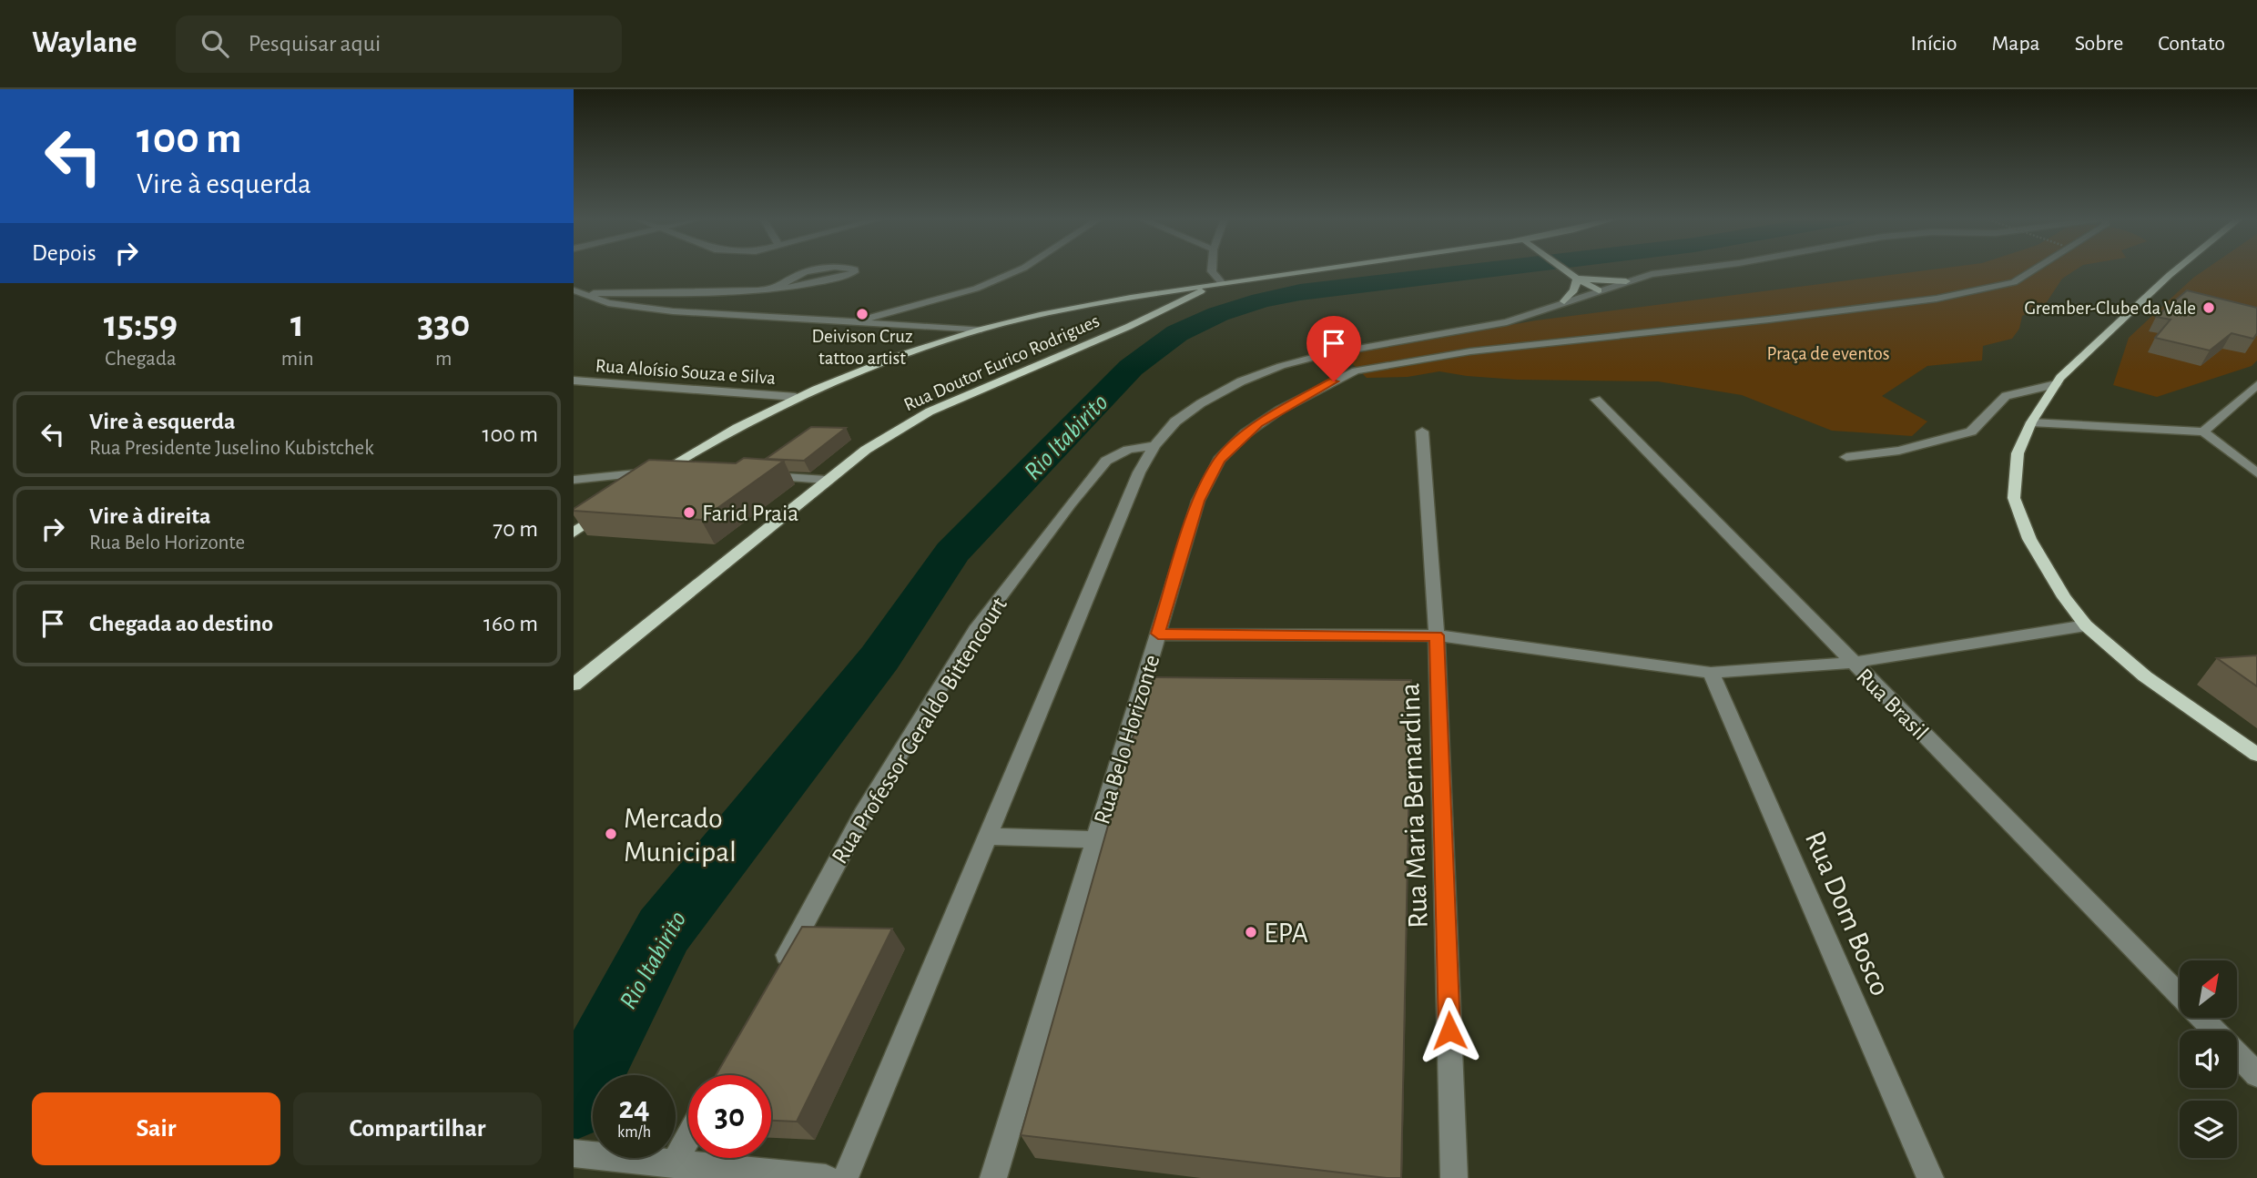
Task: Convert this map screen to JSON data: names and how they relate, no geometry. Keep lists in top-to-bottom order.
{
  "streets": {
    "main road": ["Rua Doutor Eurico Rodrigues"],
    "street": [
      "Rua Aloísio Souza e Silva",
      "Rua Brasil",
      "Rua Professor Geraldo Bittencourt",
      "Rua Belo Horizonte",
      "Rua Maria Bernardina",
      "Rua Dom Bosco"
    ]
  },
  "water": ["Rio Itabirito"],
  "parks": ["Praça de eventos"],
  "places": [
    "Grember-Clube da Vale",
    "Deivison Cruz tattoo artist",
    "Farid Praia",
    "Mercado Municipal",
    "EPA"
  ],
  "north": "top right",
  "page": {
    "header": "Waylane",
    "search": "Pesquisar aqui",
    "nav": [
      "Início",
      "Mapa",
      "Sobre",
      "Contato"
    ],
    "turn": ["100 m", "Vire à esquerda"],
    "then": "Depois",
    "eta": [
      "15:59",
      "Chegada",
      "1",
      "min",
      "330",
      "m"
    ],
    "list": [
      {
        "name": "Vire à esquerda",
        "note": "Rua Presidente Juselino Kubistchek",
        "value": "100 m"
      },
      {
        "name": "Vire à direita",
        "note": "Rua Belo Horizonte",
        "value": "70 m"
      },
      {
        "name": "Chegada ao destino",
        "value": "160 m"
      }
    ],
    "speed": "24 km/h",
    "limit": "30",
    "buttons": ["Sair", "Compartilhar"]
  }
}
